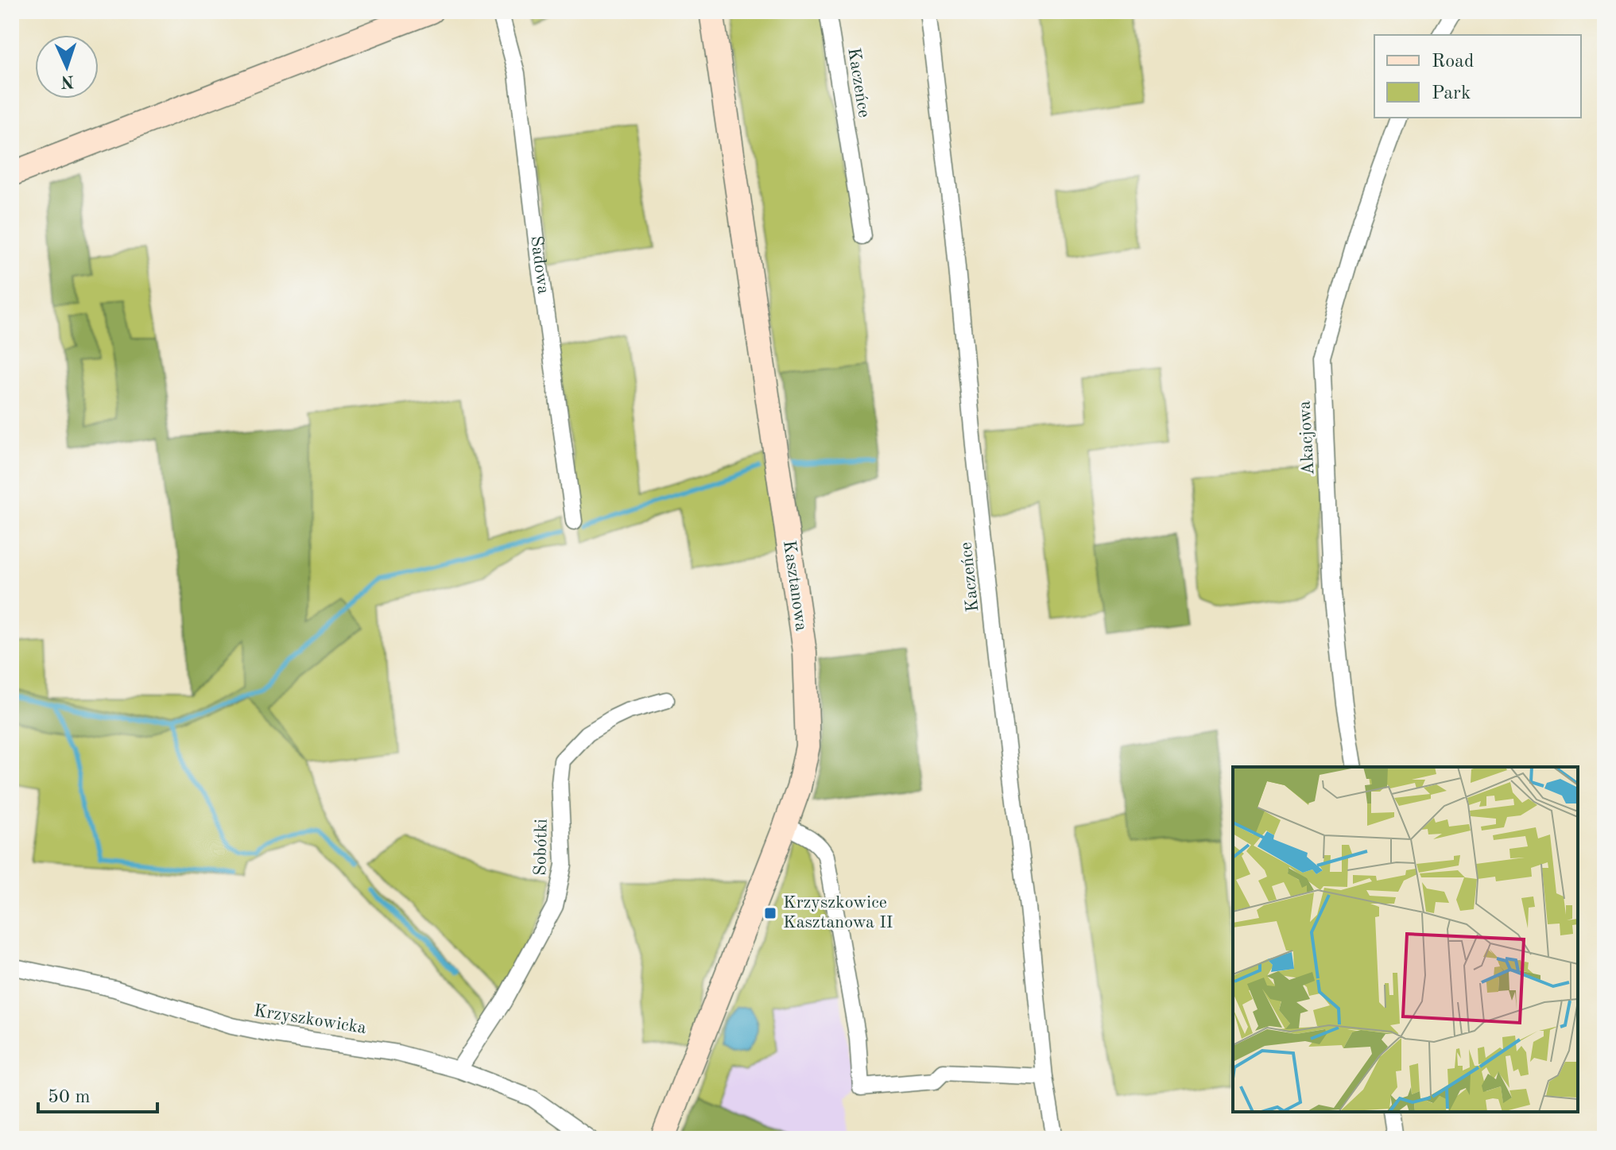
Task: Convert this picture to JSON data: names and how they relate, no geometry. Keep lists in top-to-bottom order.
{
  "streets": {
    "street": [
      "Kaczeńce",
      "Sadowa",
      "Akacjowa",
      "Kasztanowa",
      "Sobótki",
      "Krzyszkowicka"
    ]
  },
  "crossings": [
    ["Sobótki", "Krzyszkowicka"]
  ],
  "places": {
    "transit": ["Krzyszkowice Kasztanowa II"]
  },
  "legend": ["Road", "Park"],
  "scale_bar": "50 m",
  "north": "bottom"
}
